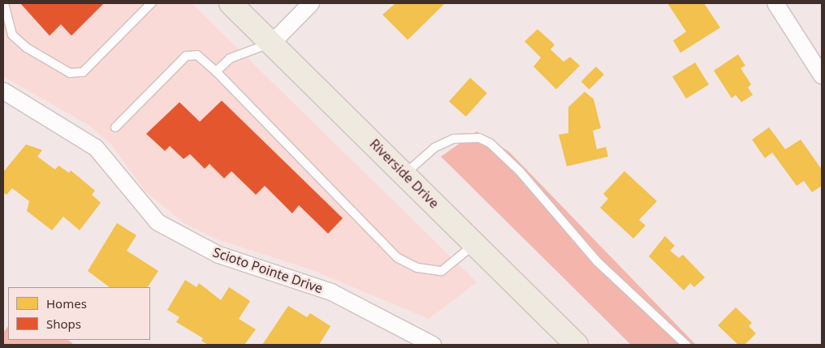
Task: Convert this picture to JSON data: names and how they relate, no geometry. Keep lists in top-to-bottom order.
{
  "streets": {
    "main road": ["Riverside Drive"],
    "street": ["Scioto Pointe Drive"]
  },
  "legend": ["Homes", "Shops"]
}
